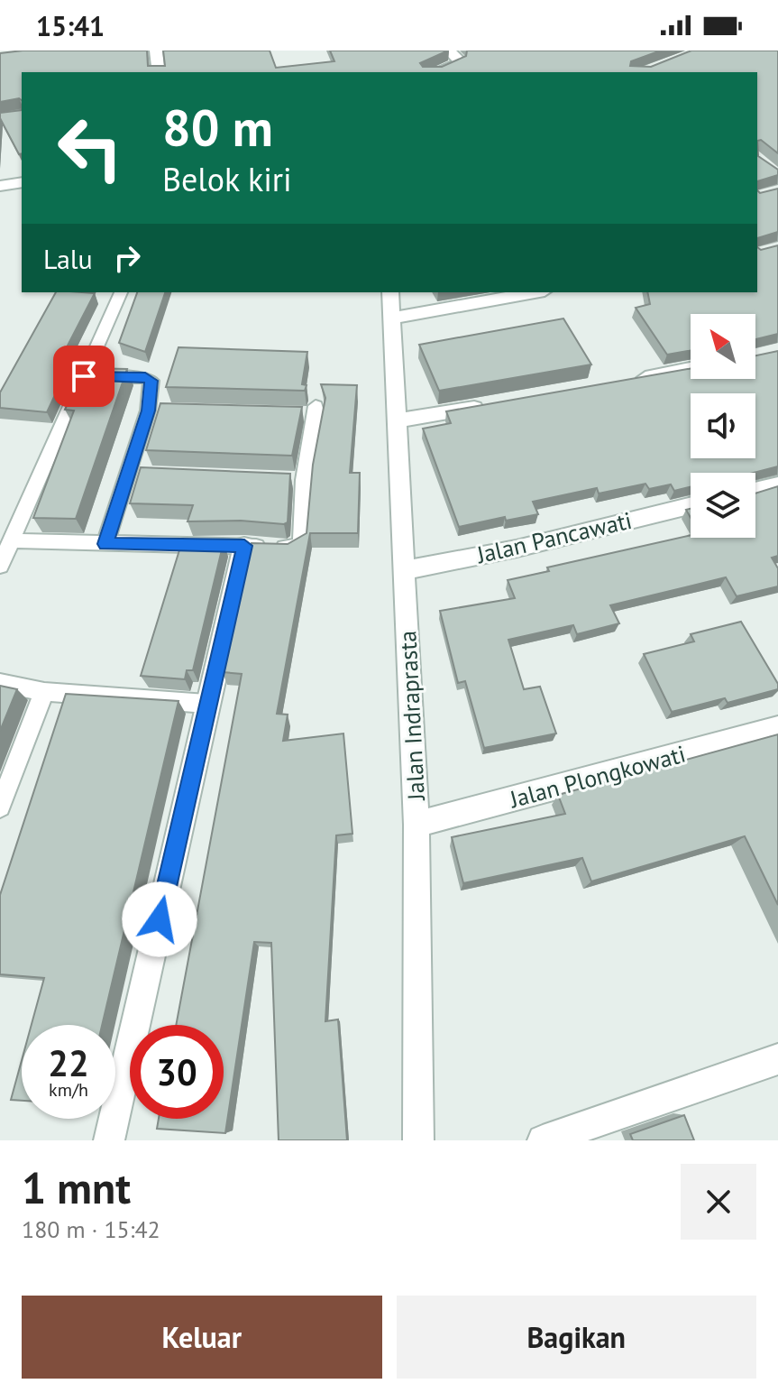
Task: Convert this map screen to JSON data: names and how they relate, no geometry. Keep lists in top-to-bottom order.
{
  "streets": {
    "street": ["Jalan Pancawati", "Jalan Indraprasta", "Jalan Plongkowati"]
  },
  "crossings": [
    ["Jalan Pancawati", "Jalan Indraprasta"],
    ["Jalan Indraprasta", "Jalan Plongkowati"]
  ],
  "north": "top left",
  "page": {
    "status": "15:41",
    "turn": ["80 m", "Belok kiri"],
    "then": "Lalu",
    "speed": "22 km/h",
    "limit": "30",
    "heading": ["1 mnt", "180 m · 15:42"],
    "buttons": ["Keluar", "Bagikan"]
  }
}
